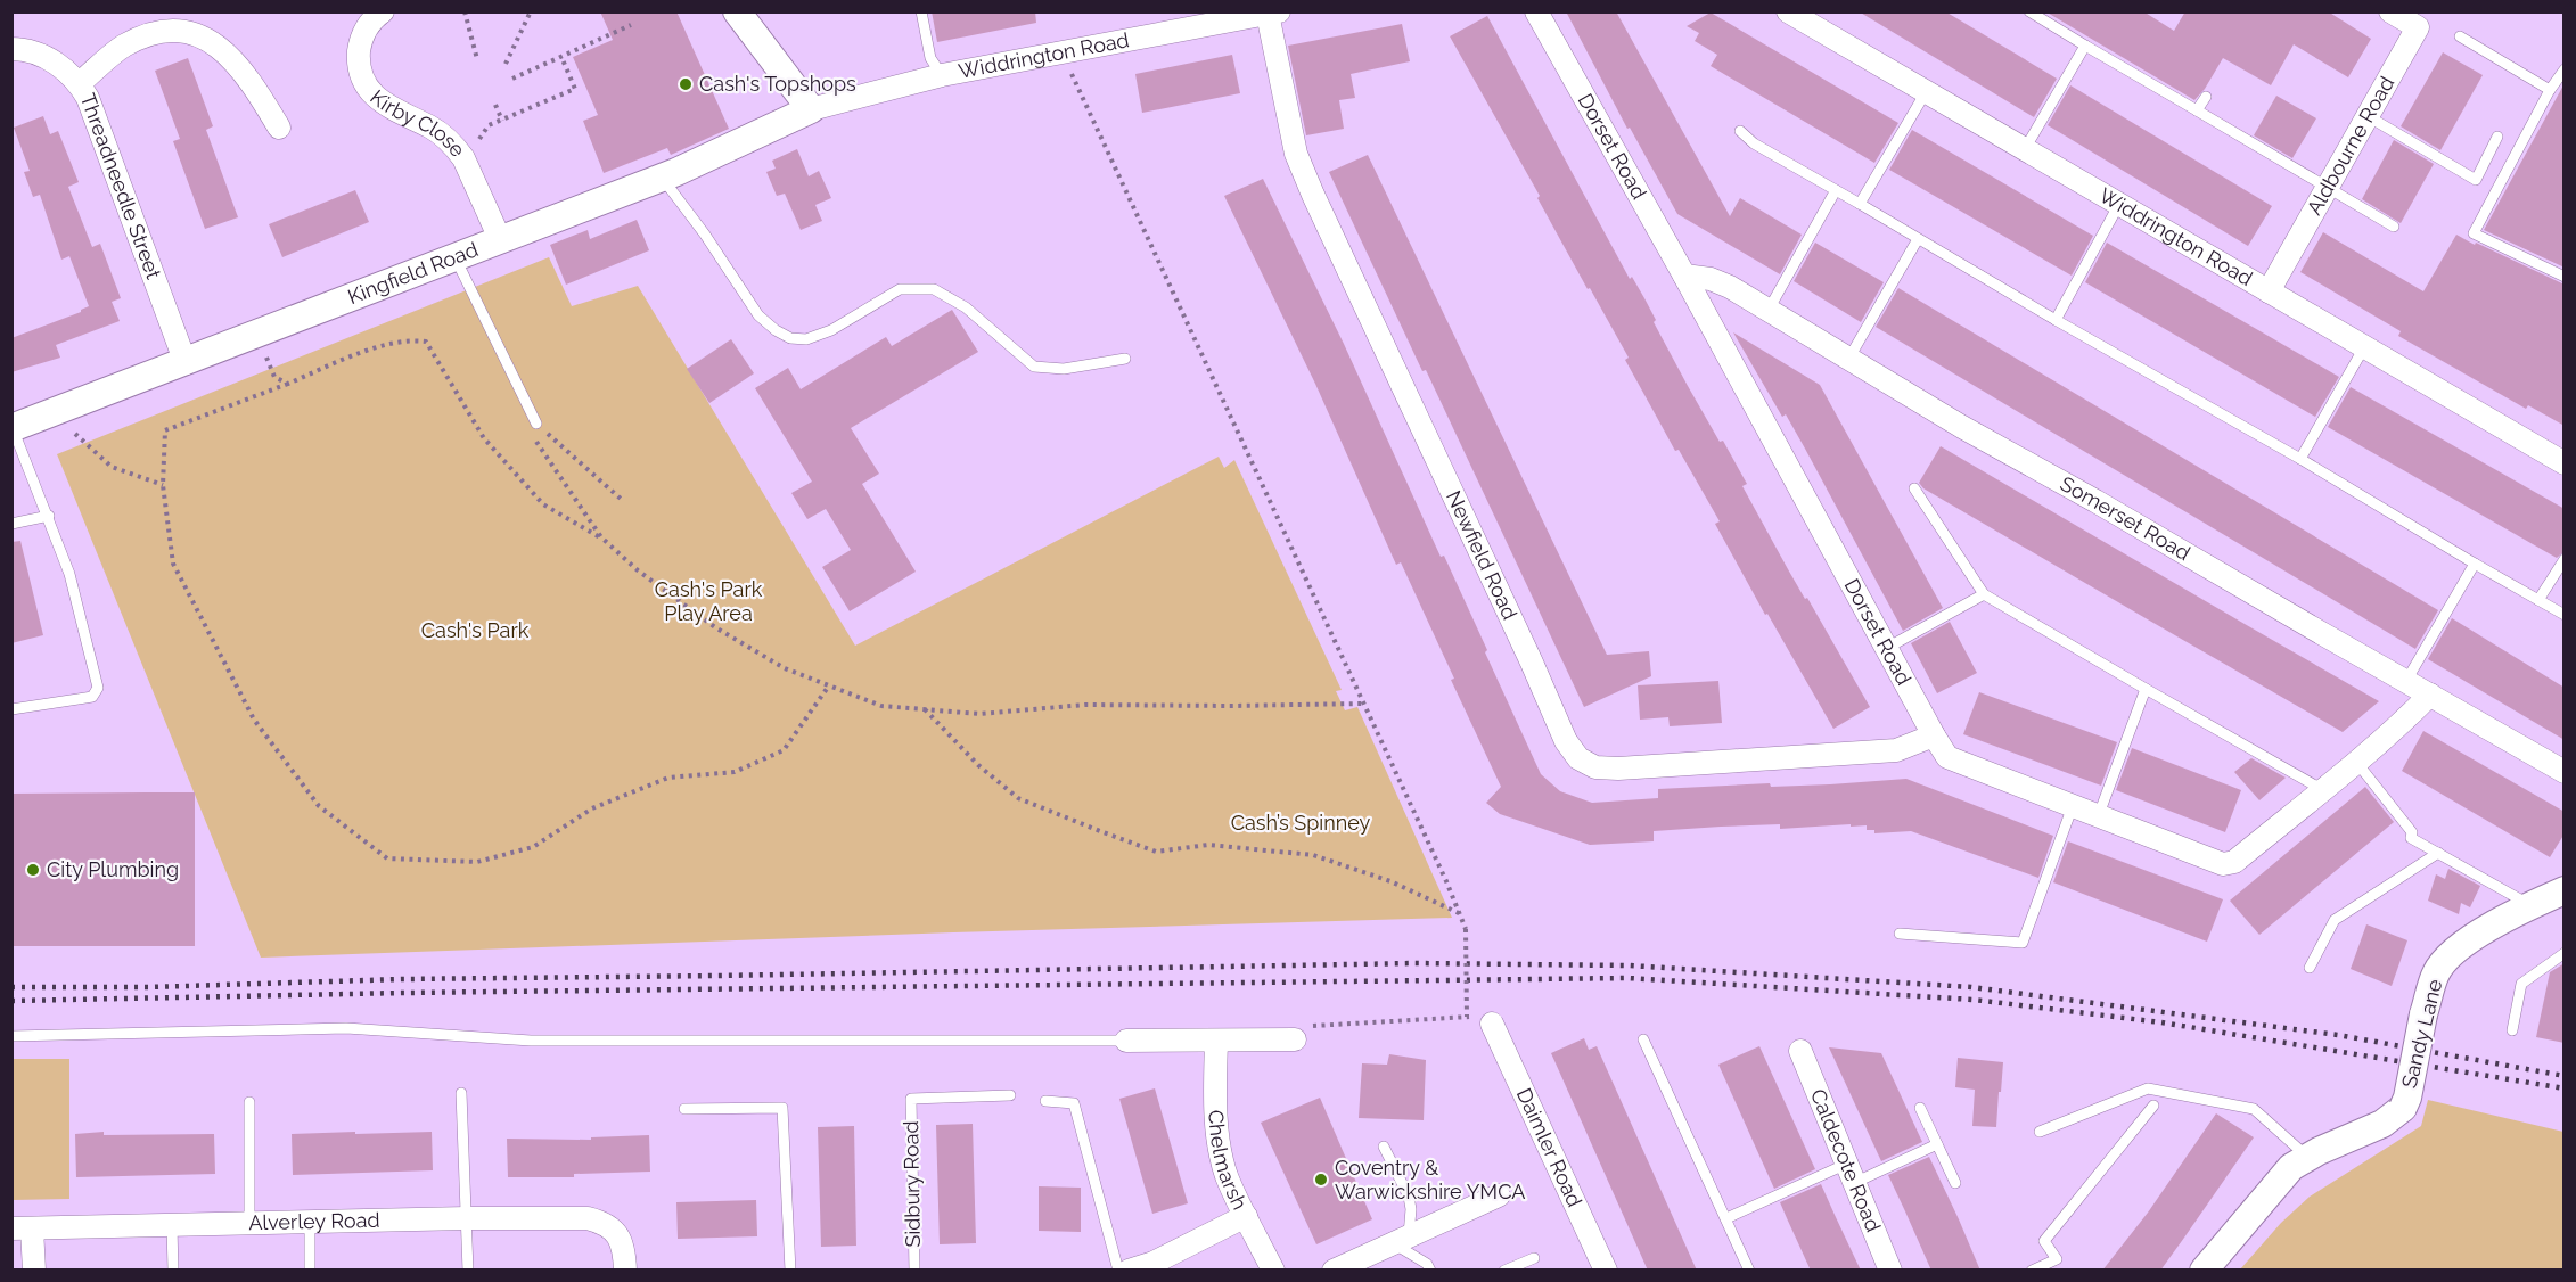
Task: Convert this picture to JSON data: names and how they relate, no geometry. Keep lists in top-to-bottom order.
{
  "streets": {
    "street": [
      "Widdrington Road",
      "Kirby Close",
      "Aldbourne Road",
      "Dorset Road",
      "Threadneedle Street",
      "Kingfield Road",
      "Somerset Road",
      "Newfield Road",
      "Sandy Lane",
      "Daimler Road",
      "Chelmarsh",
      "Caldecote Road",
      "Alverley Road"
    ],
    "lane": ["Sidbury Road"]
  },
  "crossings": [
    ["Widdrington Road", "Aldbourne Road"],
    ["Widdrington Road", "Kingfield Road"],
    ["Widdrington Road", "Newfield Road"],
    ["Kirby Close", "Kingfield Road"],
    ["Dorset Road", "Somerset Road"],
    ["Dorset Road", "Newfield Road"],
    ["Threadneedle Street", "Kingfield Road"]
  ],
  "parks": ["Cash's Park Play Area", "Cash's Park", "Cash’s Spinney"],
  "places": ["Cash's Topshops", "City Plumbing", "Coventry & Warwickshire YMCA"]
}
